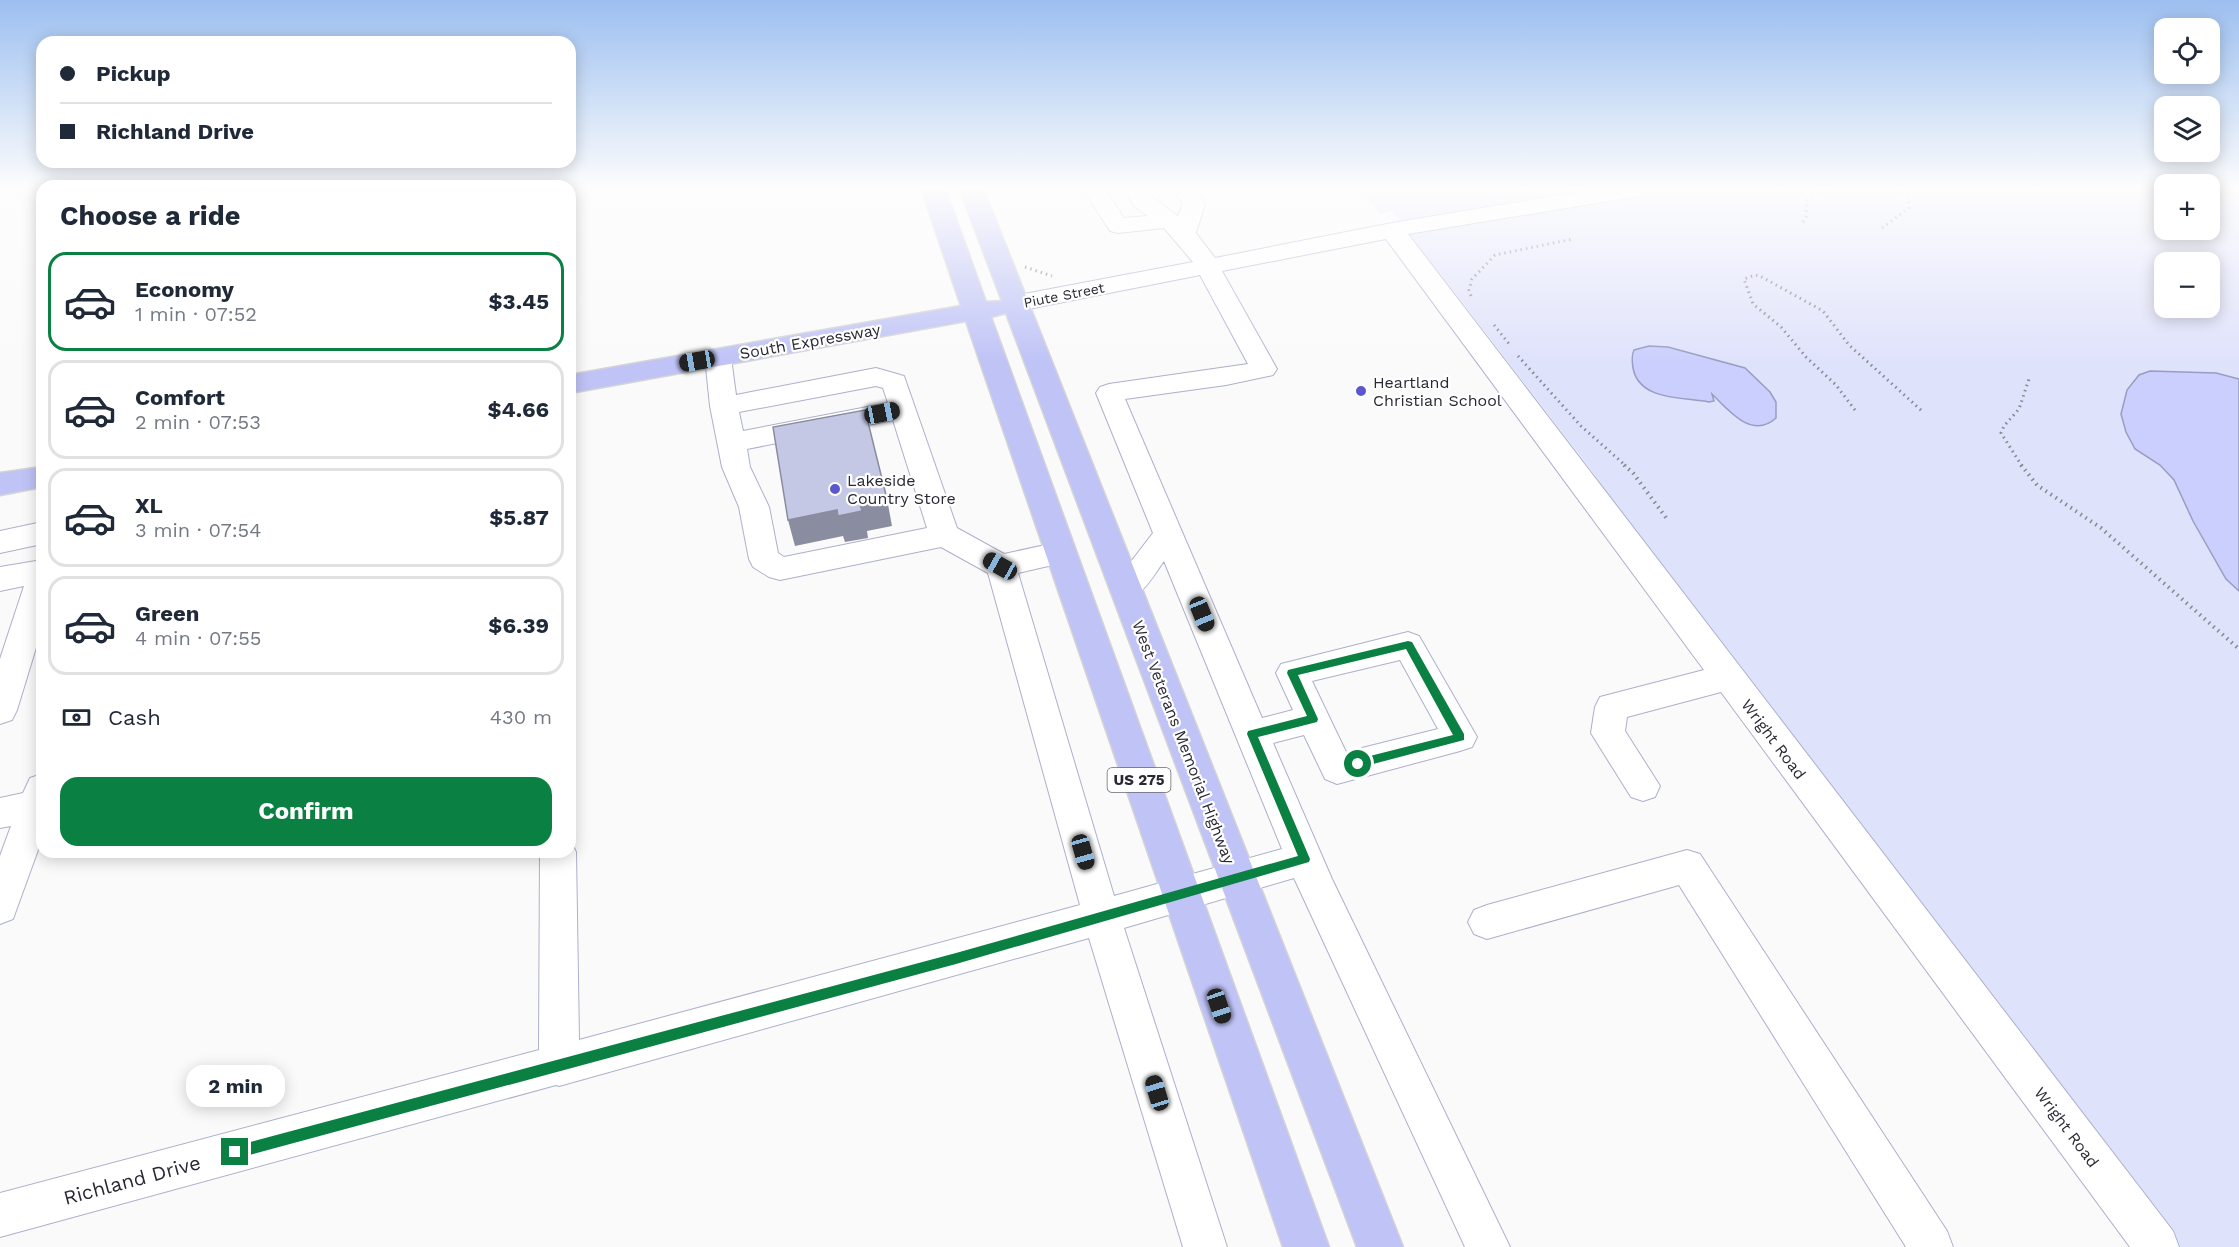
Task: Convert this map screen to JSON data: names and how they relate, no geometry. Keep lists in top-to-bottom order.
{
  "streets": {
    "main road": ["South Expressway", "West Veterans Memorial Highway", "US 275"],
    "street": ["Piute Street", "Wright Road", "Richland Drive"]
  },
  "crossings": [
    ["Piute Street", "South Expressway"],
    ["Piute Street", "West Veterans Memorial Highway"],
    ["Piute Street", "US 275"],
    ["South Expressway", "West Veterans Memorial Highway"],
    ["South Expressway", "US 275"],
    ["West Veterans Memorial Highway", "US 275"],
    ["West Veterans Memorial Highway", "Richland Drive"],
    ["US 275", "Richland Drive"]
  ],
  "places": ["Heartland Christian School", "Lakeside Country Store"],
  "page": {
    "map_buttons": ["+", "−"],
    "banner": ["Pickup", "Richland Drive"],
    "heading": "Choose a ride",
    "list": [
      {
        "name": "Economy",
        "note": "1 min · 07:52",
        "value": "$3.45"
      },
      {
        "name": "Comfort",
        "note": "2 min · 07:53",
        "value": "$4.66"
      },
      {
        "name": "XL",
        "note": "3 min · 07:54",
        "value": "$5.87"
      },
      {
        "name": "Green",
        "note": "4 min · 07:55",
        "value": "$6.39"
      }
    ],
    "pay": ["Cash", "430 m"],
    "buttons": "Confirm",
    "bubble": "2 min"
  }
}
